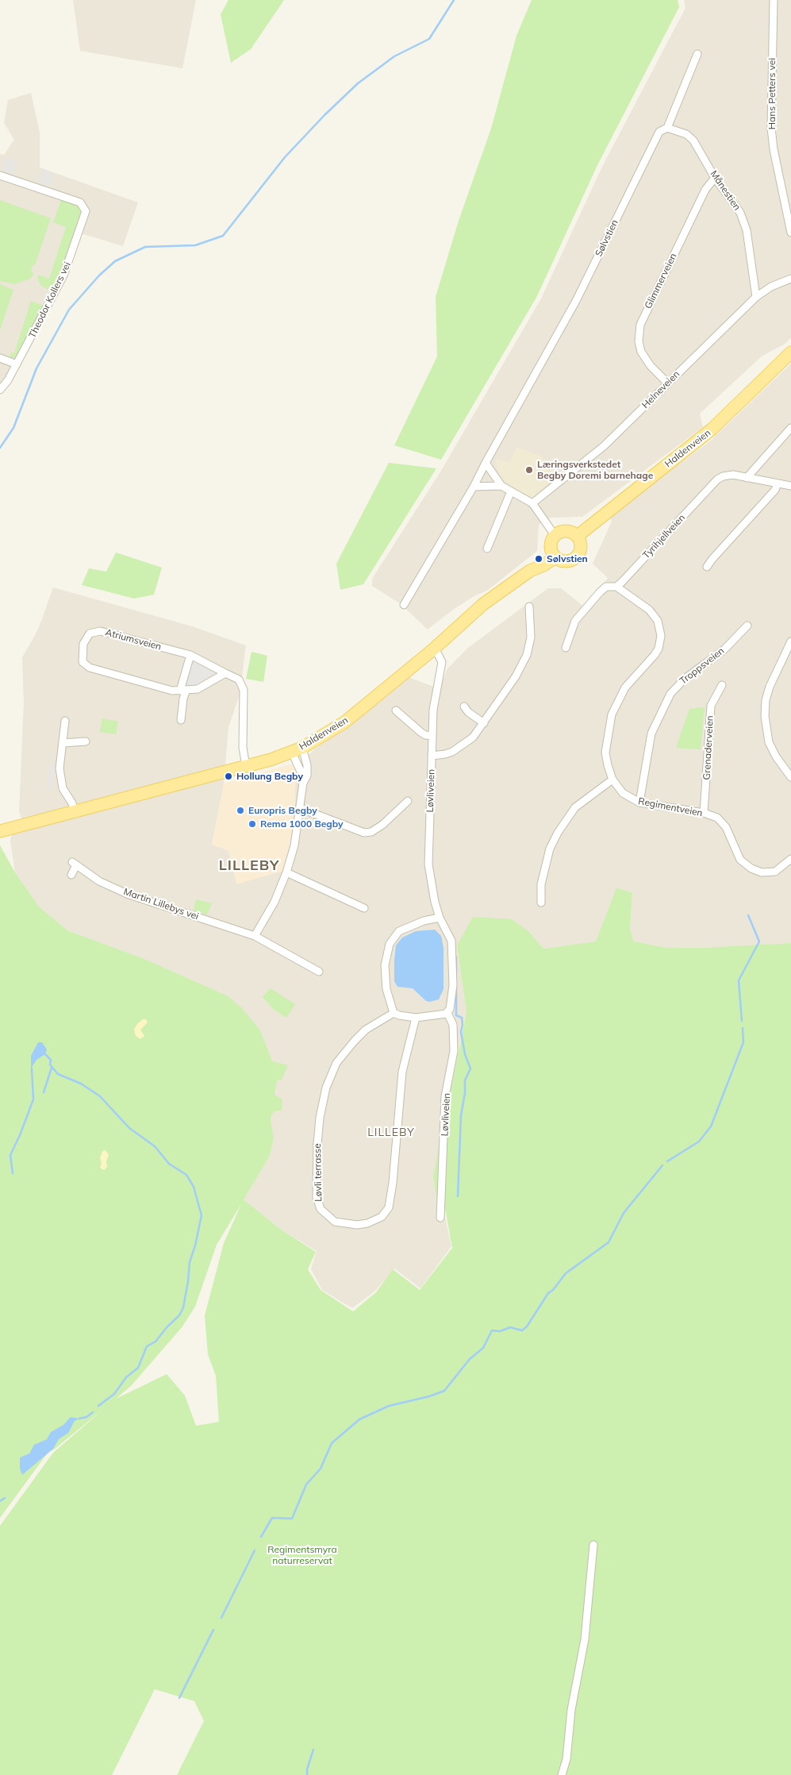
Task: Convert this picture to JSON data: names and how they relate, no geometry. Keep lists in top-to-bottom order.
{
  "streets": {
    "main road": ["Haldenveien"],
    "street": [
      "Hans Petters vei",
      "Månestien",
      "Sølvstien",
      "Glimmerveien",
      "Theodor Kollers vei",
      "Helneveien",
      "Tyrihjellveien",
      "Atriumsveien",
      "Troppsveien",
      "Grenaderveien",
      "Løvliveien",
      "Regimentveien",
      "Martin Lillebys vei",
      "Løvli terrasse"
    ]
  },
  "crossings": [
    ["Månestien", "Sølvstien"],
    ["Månestien", "Glimmerveien"],
    ["Månestien", "Helneveien"],
    ["Glimmerveien", "Helneveien"],
    ["Haldenveien", "Atriumsveien"],
    ["Haldenveien", "Løvliveien"],
    ["Tyrihjellveien", "Regimentveien"],
    ["Troppsveien", "Regimentveien"],
    ["Grenaderveien", "Regimentveien"],
    ["Løvliveien", "Løvli terrasse"]
  ],
  "districts": ["LILLEBY", "LILLEBY"],
  "parks": ["Regimentsmyra naturreservat"],
  "places": [
    "Læringsverkstedet Begby Doremi barnehage",
    "Sølvstien",
    "Hollung Begby",
    "Europris Begby",
    "Rema 1000 Begby"
  ]
}
